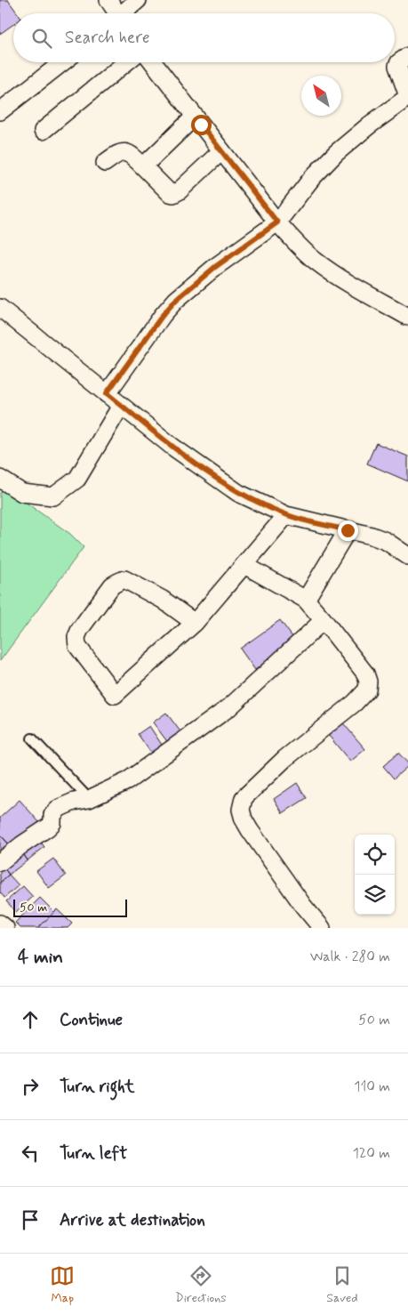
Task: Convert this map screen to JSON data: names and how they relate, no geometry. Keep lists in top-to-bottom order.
{
  "scale_bar": "50 m",
  "north": "top left",
  "page": {
    "search": "Search here",
    "scale": "50 m",
    "heading": ["4 min", "Walk · 280 m"],
    "list": [
      ["Continue", "50 m"],
      ["Turn right", "110 m"],
      ["Turn left", "120 m"],
      "Arrive at destination"
    ],
    "nav": ["Map", "Directions", "Saved"]
  }
}
